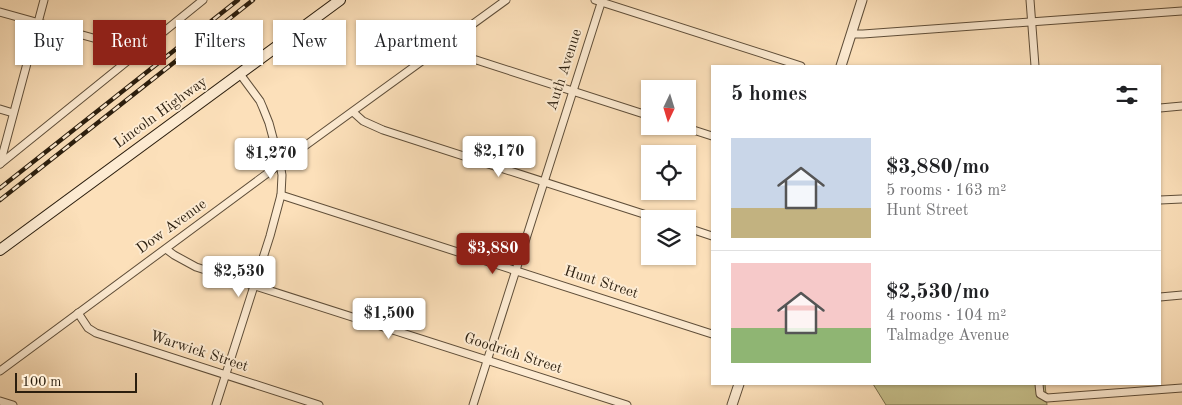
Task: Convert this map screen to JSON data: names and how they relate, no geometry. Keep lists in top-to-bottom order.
{
  "streets": {
    "main road": ["Lincoln Highway"],
    "street": [
      "Auth Avenue",
      "Dow Avenue",
      "Hunt Street",
      "Warwick Street",
      "Goodrich Street"
    ]
  },
  "crossings": [
    ["Auth Avenue", "Hunt Street"],
    ["Auth Avenue", "Goodrich Street"],
    ["Dow Avenue", "Warwick Street"],
    ["Dow Avenue", "Goodrich Street"]
  ],
  "scale_bar": "100 m",
  "north": "bottom",
  "page": {
    "chip": [
      "Buy",
      "Rent",
      "Filters",
      "New",
      "Apartment"
    ],
    "heading": "5 homes",
    "list": [
      {
        "name": "$3,880/mo",
        "note": "5 rooms · 163 m² · Hunt Street"
      },
      {
        "name": "$2,530/mo",
        "note": "4 rooms · 104 m² · Talmadge Avenue"
      }
    ],
    "price": [
      "$2,170",
      "$1,270",
      "$3,880",
      "$2,530",
      "$1,500"
    ],
    "scale": "100 m"
  }
}
